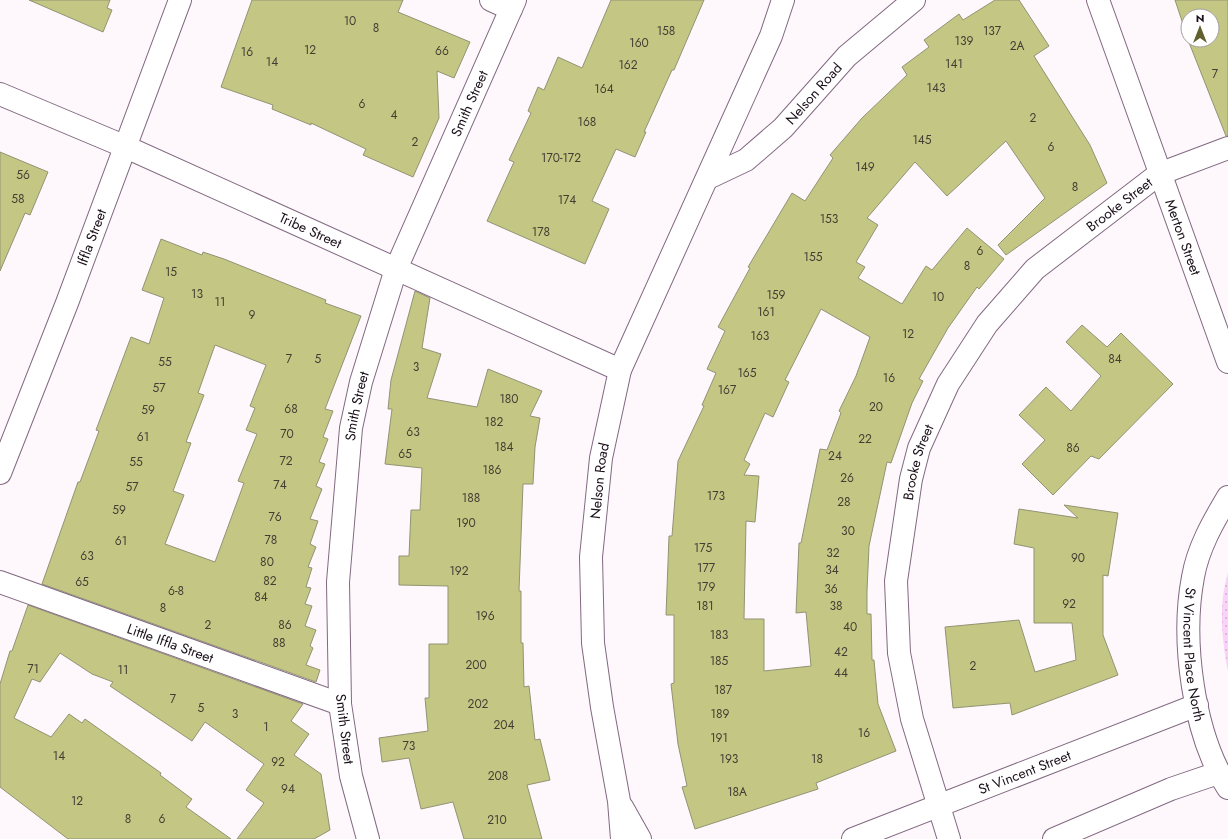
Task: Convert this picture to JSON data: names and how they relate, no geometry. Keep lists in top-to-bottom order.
{
  "streets": {
    "street": [
      "Nelson Road",
      "Smith Street",
      "Brooke Street",
      "Tribe Street",
      "Iffla Street",
      "Merton Street",
      "Little Iffla Street",
      "St Vincent Place North",
      "St Vincent Street"
    ]
  },
  "crossings": [
    ["Nelson Road", "Tribe Street"],
    ["Smith Street", "Tribe Street"],
    ["Smith Street", "Little Iffla Street"],
    ["Brooke Street", "Merton Street"],
    ["Brooke Street", "St Vincent Street"],
    ["Tribe Street", "Iffla Street"],
    ["St Vincent Place North", "St Vincent Street"]
  ],
  "house_numbers": [
    "10",
    "8",
    "158",
    "137",
    "139",
    "160",
    "2A",
    "12",
    "66",
    "16",
    "14",
    "141",
    "162",
    "7",
    "143",
    "164",
    "6",
    "4",
    "2",
    "168",
    "145",
    "2",
    "6",
    "170-172",
    "149",
    "56",
    "8",
    "58",
    "174",
    "153",
    "178",
    "6",
    "155",
    "8",
    "15",
    "13",
    "159",
    "10",
    "11",
    "161",
    "9",
    "12",
    "163",
    "7",
    "5",
    "84",
    "55",
    "3",
    "165",
    "16",
    "57",
    "167",
    "180",
    "20",
    "68",
    "59",
    "182",
    "63",
    "70",
    "61",
    "22",
    "184",
    "86",
    "65",
    "24",
    "72",
    "55",
    "186",
    "26",
    "74",
    "57",
    "173",
    "188",
    "28",
    "59",
    "76",
    "190",
    "30",
    "78",
    "61",
    "175",
    "32",
    "63",
    "90",
    "80",
    "177",
    "34",
    "192",
    "82",
    "65",
    "179",
    "36",
    "6-8",
    "84",
    "92",
    "181",
    "38",
    "8",
    "196",
    "2",
    "86",
    "40",
    "183",
    "88",
    "42",
    "185",
    "200",
    "2",
    "71",
    "11",
    "44",
    "187",
    "7",
    "202",
    "5",
    "3",
    "189",
    "204",
    "1",
    "16",
    "191",
    "73",
    "14",
    "193",
    "18",
    "92",
    "208",
    "94",
    "18A",
    "12",
    "8",
    "6",
    "210"
  ],
  "north": "top"
}
